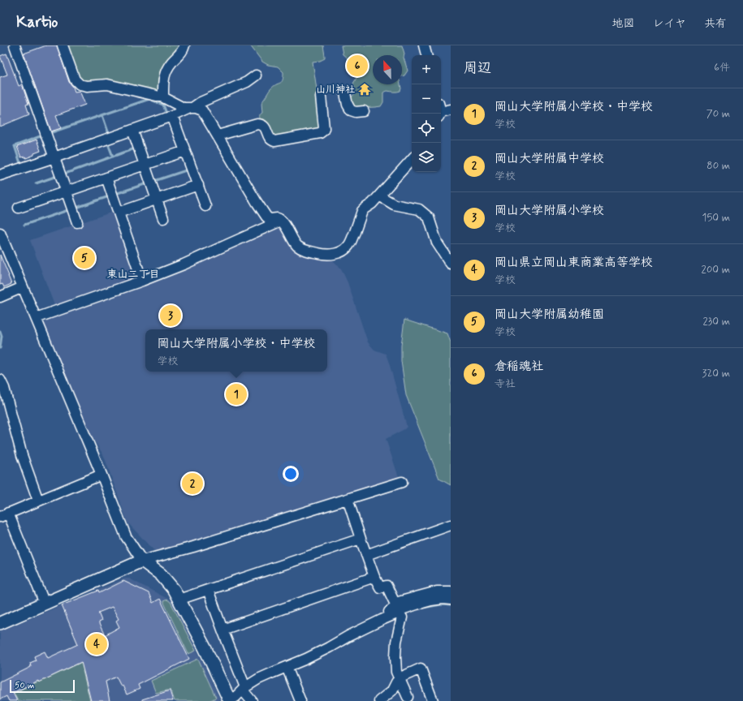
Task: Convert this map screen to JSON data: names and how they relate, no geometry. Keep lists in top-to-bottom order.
{
  "districts": ["東山二丁目"],
  "places": {
    "temple": ["山川神社"]
  },
  "scale_bar": "50 m",
  "north": "top",
  "page": {
    "header": "Kartio",
    "nav": ["地図", "レイヤ", "共有"],
    "heading": ["周辺", "6件"],
    "pins": [
      "6",
      "5",
      "3",
      "1",
      "2",
      "4"
    ],
    "map_buttons": ["+", "−"],
    "list": [
      {
        "mark": "1",
        "name": "岡山大学附属小学校・中学校",
        "note": "学校",
        "value": "70 m"
      },
      {
        "mark": "2",
        "name": "岡山大学附属中学校",
        "note": "学校",
        "value": "80 m"
      },
      {
        "mark": "3",
        "name": "岡山大学附属小学校",
        "note": "学校",
        "value": "150 m"
      },
      {
        "mark": "4",
        "name": "岡山県立岡山東商業高等学校",
        "note": "学校",
        "value": "200 m"
      },
      {
        "mark": "5",
        "name": "岡山大学附属幼稚園",
        "note": "学校",
        "value": "230 m"
      },
      {
        "mark": "6",
        "name": "倉稲魂社",
        "note": "寺社",
        "value": "320 m"
      }
    ],
    "popup": ["岡山大学附属小学校・中学校", "学校"],
    "scale": "50 m"
  }
}
